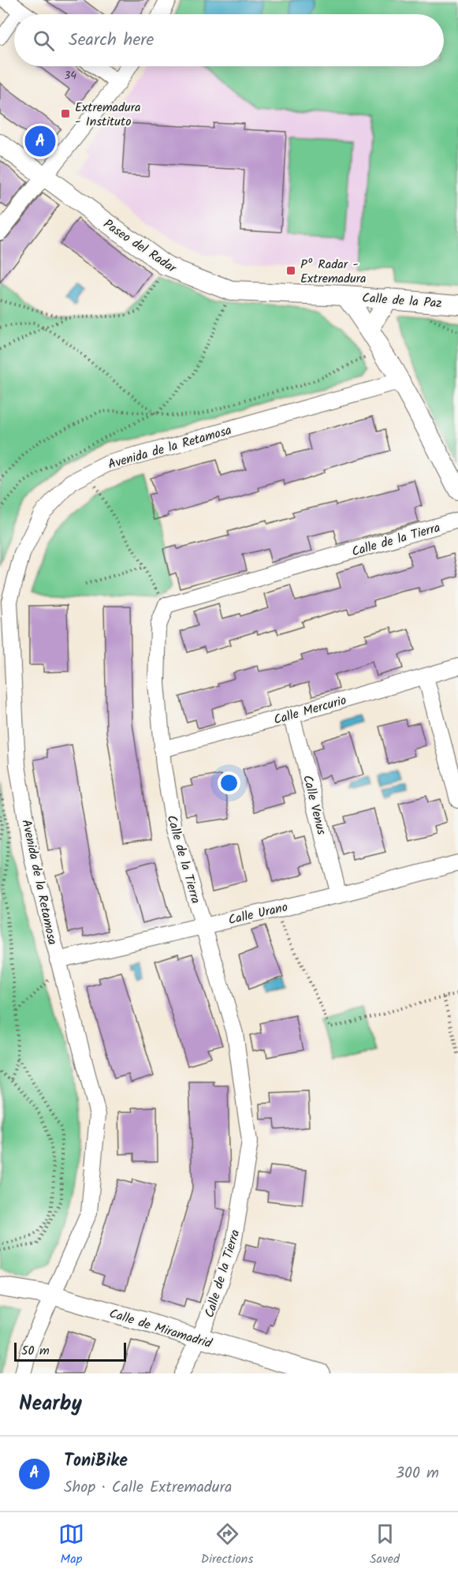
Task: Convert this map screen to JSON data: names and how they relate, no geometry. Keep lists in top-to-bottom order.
{
  "streets": {
    "street": [
      "Paseo del Radar",
      "Calle de la Paz",
      "Avenida de la Retamosa",
      "Calle de la Tierra",
      "Calle Mercurio",
      "Calle Venus",
      "Calle Urano",
      "Calle de Miramadrid"
    ]
  },
  "crossings": [
    ["Paseo del Radar", "Calle de la Paz"],
    ["Avenida de la Retamosa", "Calle Urano"],
    ["Avenida de la Retamosa", "Calle de Miramadrid"],
    ["Calle de la Tierra", "Calle Mercurio"],
    ["Calle de la Tierra", "Calle Urano"],
    ["Calle de la Tierra", "Calle de Miramadrid"],
    ["Calle Mercurio", "Calle Venus"],
    ["Calle Venus", "Calle Urano"]
  ],
  "places": {
    "transit": ["Extremadura - Instituto", "Pº Radar - Extremadura"]
  },
  "house_numbers": ["34"],
  "scale_bar": "50 m",
  "page": {
    "search": "Search here",
    "pins": "A",
    "scale": "50 m",
    "heading": "Nearby",
    "list": [
      {
        "mark": "A",
        "name": "ToniBike",
        "note": "Shop · Calle Extremadura",
        "value": "300 m"
      }
    ],
    "nav": ["Map", "Directions", "Saved"]
  }
}
